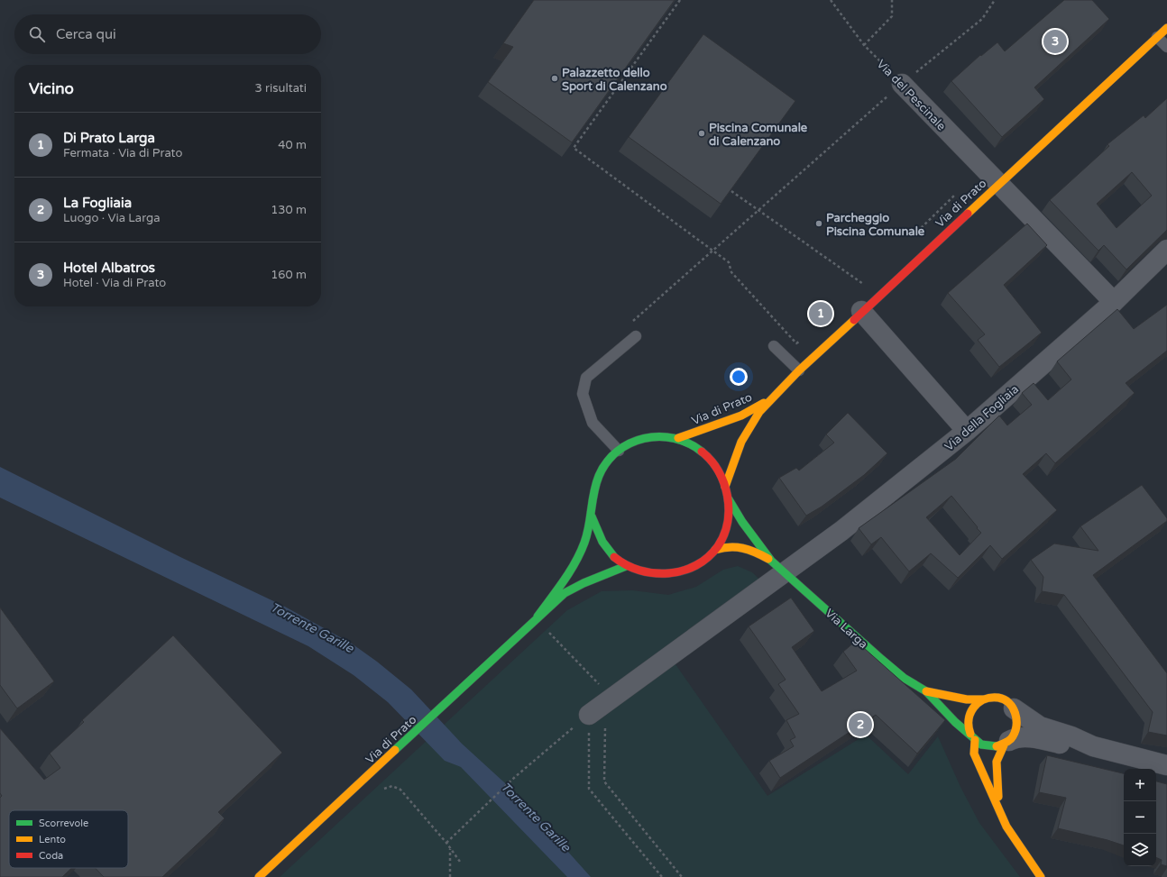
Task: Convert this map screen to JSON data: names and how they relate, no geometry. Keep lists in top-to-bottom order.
{
  "streets": {
    "main road": ["Via di Prato", "Via Larga"],
    "street": ["Via del Pescinale", "Via della Fogliaia"]
  },
  "crossings": [
    ["Via del Pescinale", "Via di Prato"],
    ["Via del Pescinale", "Via della Fogliaia"],
    ["Via di Prato", "Via Larga"],
    ["Via della Fogliaia", "Via Larga"]
  ],
  "water": ["Torrente Garille"],
  "places": ["Palazzetto dello Sport di Calenzano", "Piscina Comunale di Calenzano", "Parcheggio Piscina Comunale"],
  "legend": ["Scorrevole", "Lento", "Coda"],
  "page": {
    "search": "Cerca qui",
    "pins": ["3", "1", "2"],
    "heading": ["Vicino", "3 risultati"],
    "list": [
      {
        "mark": "1",
        "name": "Di Prato Larga",
        "note": "Fermata · Via di Prato",
        "value": "40 m"
      },
      {
        "mark": "2",
        "name": "La Fogliaia",
        "note": "Luogo · Via Larga",
        "value": "130 m"
      },
      {
        "mark": "3",
        "name": "Hotel Albatros",
        "note": "Hotel · Via di Prato",
        "value": "160 m"
      }
    ],
    "map_buttons": ["+", "−"]
  }
}
